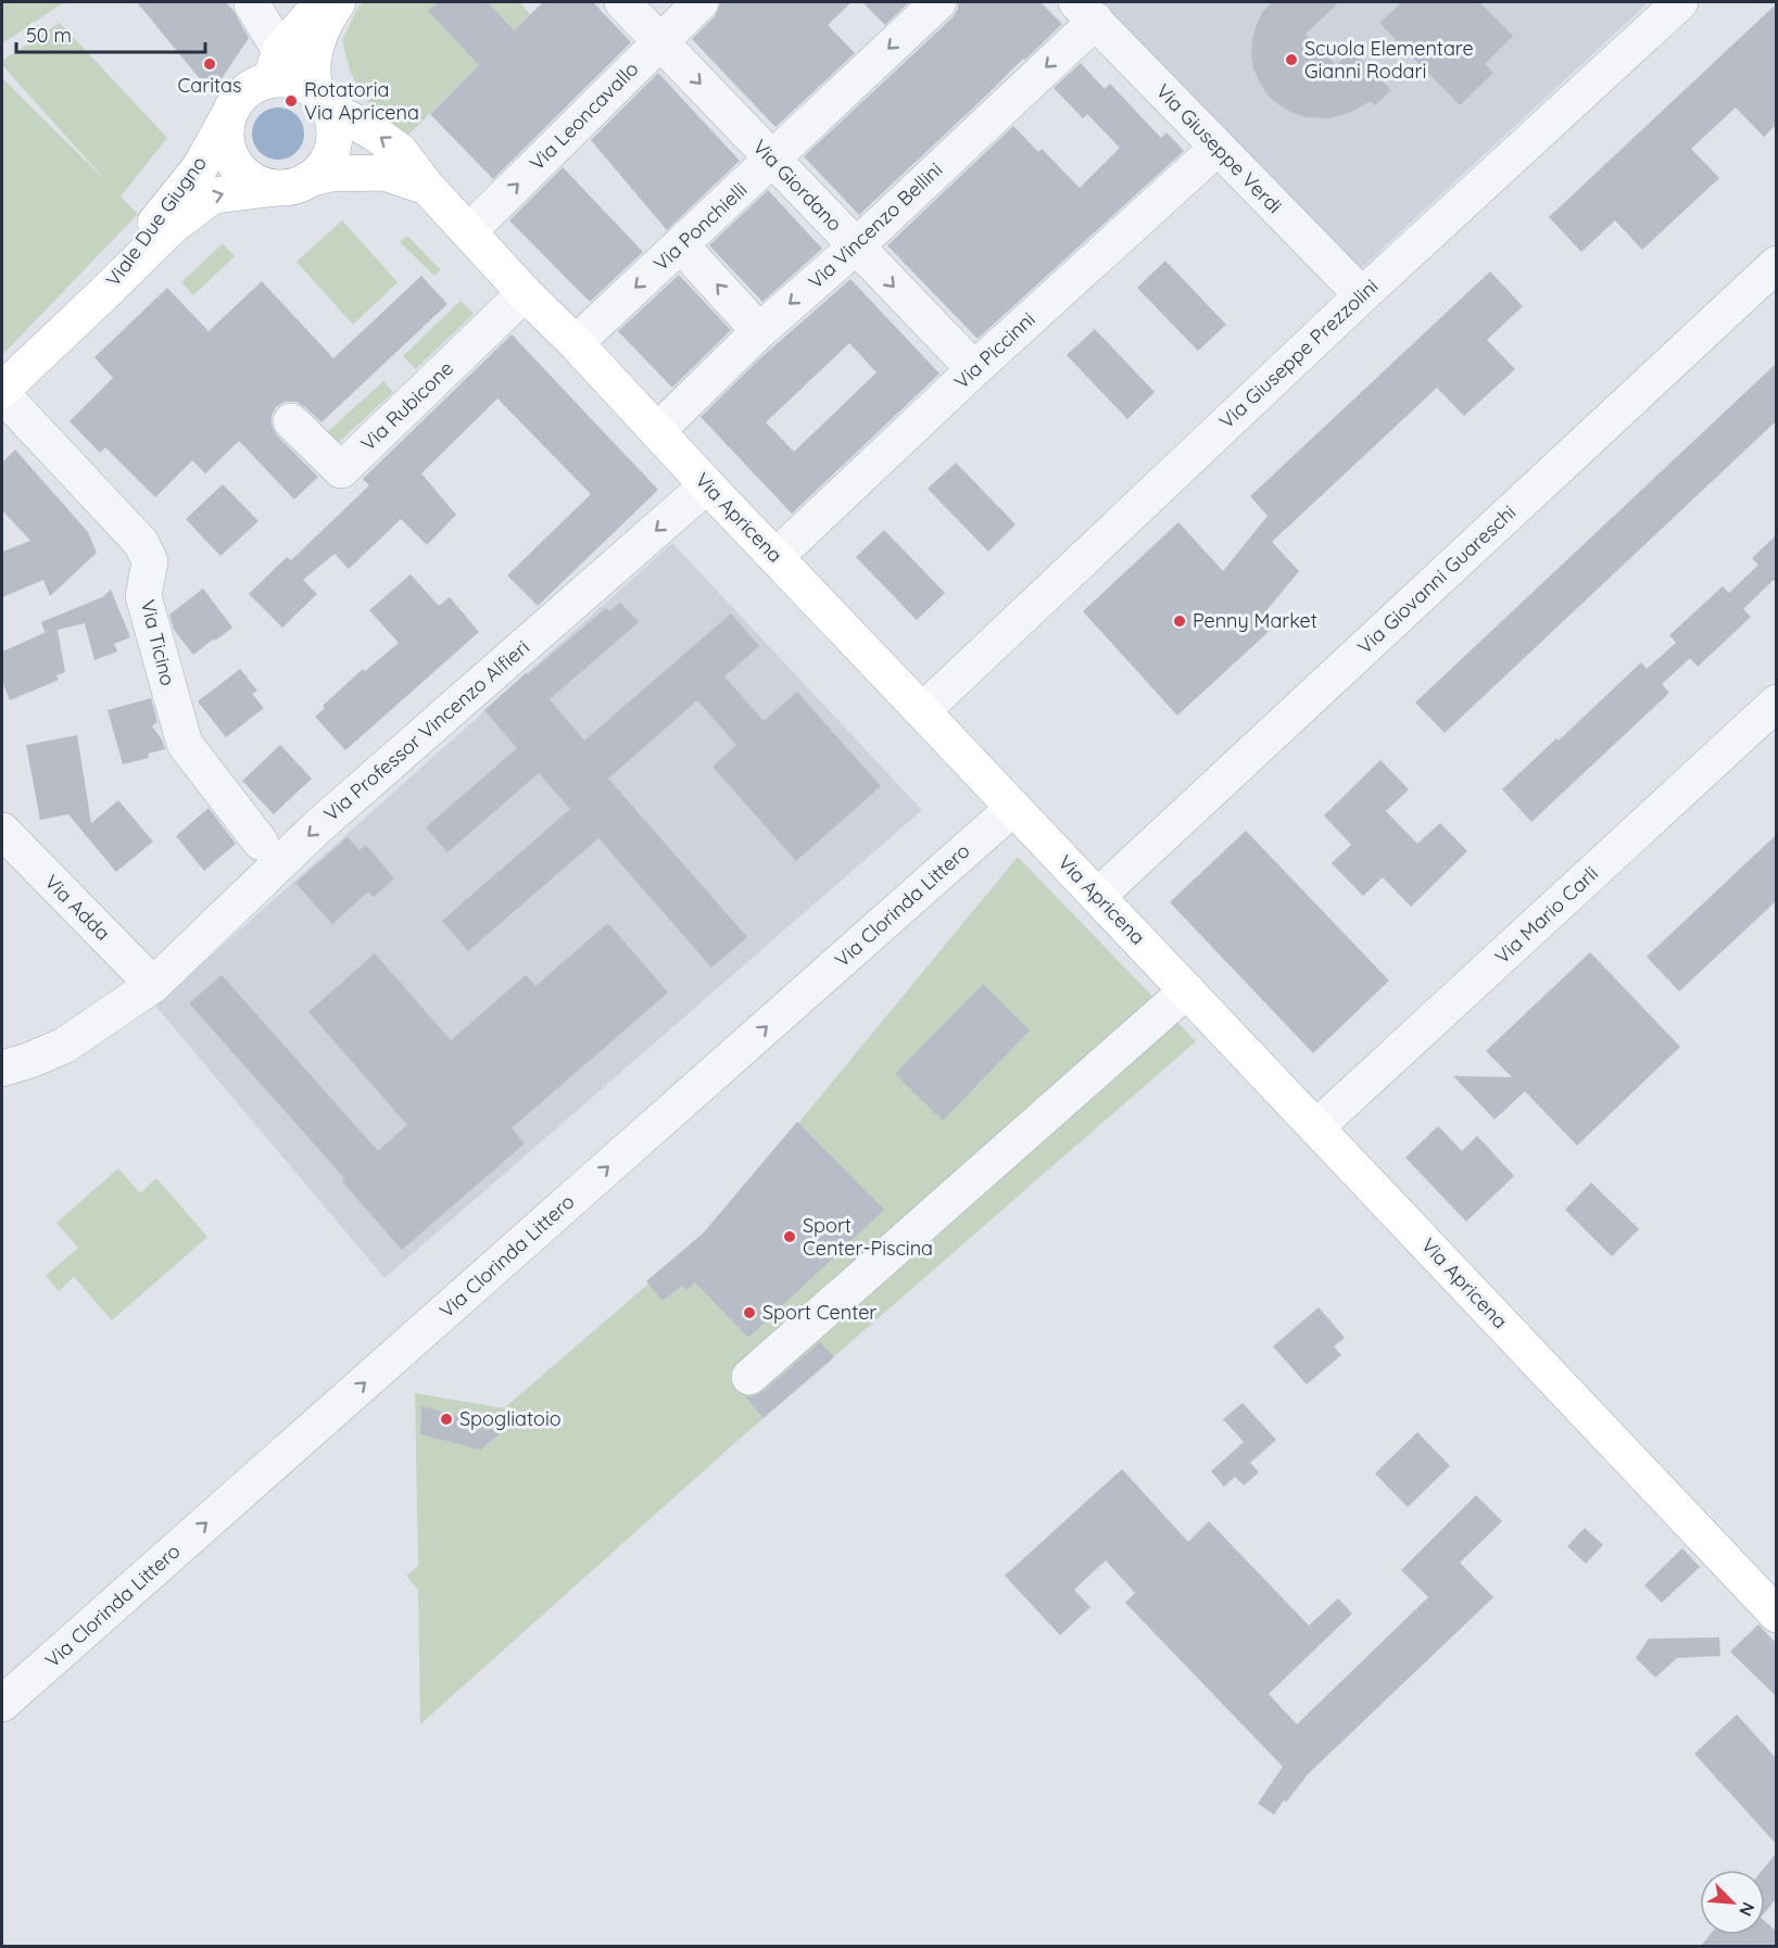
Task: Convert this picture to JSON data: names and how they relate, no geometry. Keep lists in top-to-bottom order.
{
  "streets": {
    "main road": ["Viale Due Giugno", "Via Apricena"],
    "street": [
      "Via Leoncavallo",
      "Via Giuseppe Verdi",
      "Via Giordano",
      "Via Vincenzo Bellini",
      "Via Ponchielli",
      "Via Piccinni",
      "Via Giuseppe Prezzolini",
      "Via Rubicone",
      "Via Giovanni Guareschi",
      "Via Ticino",
      "Via Professor Vincenzo Alfieri",
      "Via Clorinda Littero",
      "Via Adda",
      "Via Mario Carli"
    ]
  },
  "crossings": [
    ["Via Leoncavallo", "Via Giordano"],
    ["Via Leoncavallo", "Via Apricena"],
    ["Via Giuseppe Verdi", "Via Vincenzo Bellini"],
    ["Via Giuseppe Verdi", "Via Piccinni"],
    ["Via Giuseppe Verdi", "Via Giuseppe Prezzolini"],
    ["Via Giordano", "Via Vincenzo Bellini"],
    ["Via Giordano", "Via Ponchielli"],
    ["Via Giordano", "Via Piccinni"],
    ["Viale Due Giugno", "Via Apricena"],
    ["Viale Due Giugno", "Via Ticino"],
    ["Via Vincenzo Bellini", "Via Apricena"],
    ["Via Ponchielli", "Via Apricena"],
    ["Via Piccinni", "Via Apricena"],
    ["Via Giuseppe Prezzolini", "Via Apricena"],
    ["Via Rubicone", "Via Apricena"],
    ["Via Apricena", "Via Giovanni Guareschi"],
    ["Via Apricena", "Via Professor Vincenzo Alfieri"],
    ["Via Apricena", "Via Clorinda Littero"],
    ["Via Apricena", "Via Mario Carli"],
    ["Via Professor Vincenzo Alfieri", "Via Adda"]
  ],
  "one_way": [
    "Via Leoncavallo",
    "Via Giordano",
    "Via Vincenzo Bellini",
    "Via Ponchielli",
    "Via Professor Vincenzo Alfieri"
  ],
  "places": [
    "Scuola Elementare Gianni Rodari",
    "Caritas",
    "Rotatoria Via Apricena",
    "Penny Market",
    "Sport Center-Piscina",
    "Sport Center",
    "Spogliatoio"
  ],
  "scale_bar": "50 m",
  "north": "bottom right"
}
